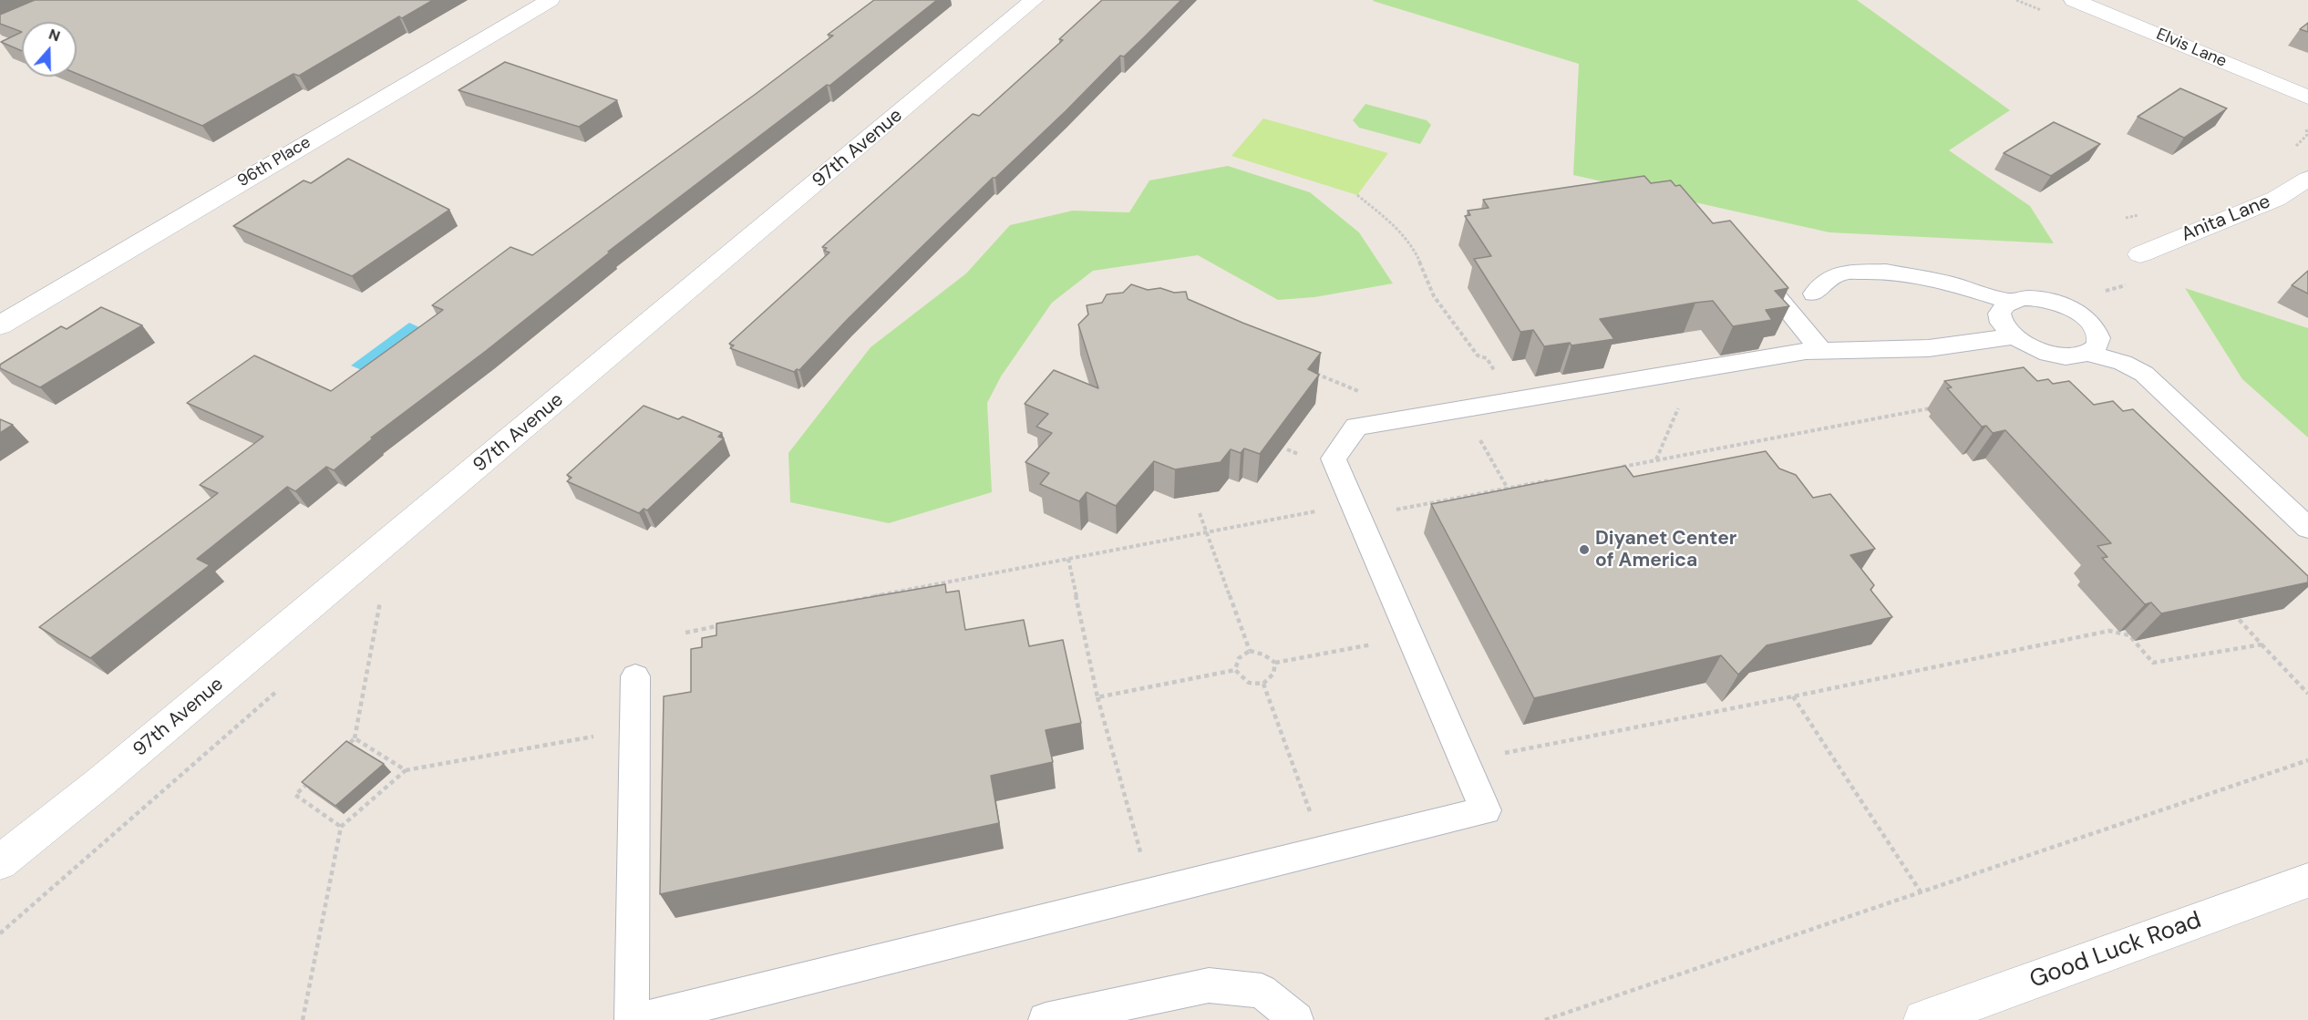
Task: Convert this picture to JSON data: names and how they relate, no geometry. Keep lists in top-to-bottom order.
{
  "streets": {
    "street": [
      "Elvis Lane",
      "97th Avenue",
      "96th Place",
      "Anita Lane",
      "Good Luck Road"
    ]
  },
  "places": ["Diyanet Center of America"],
  "north": "top"
}
